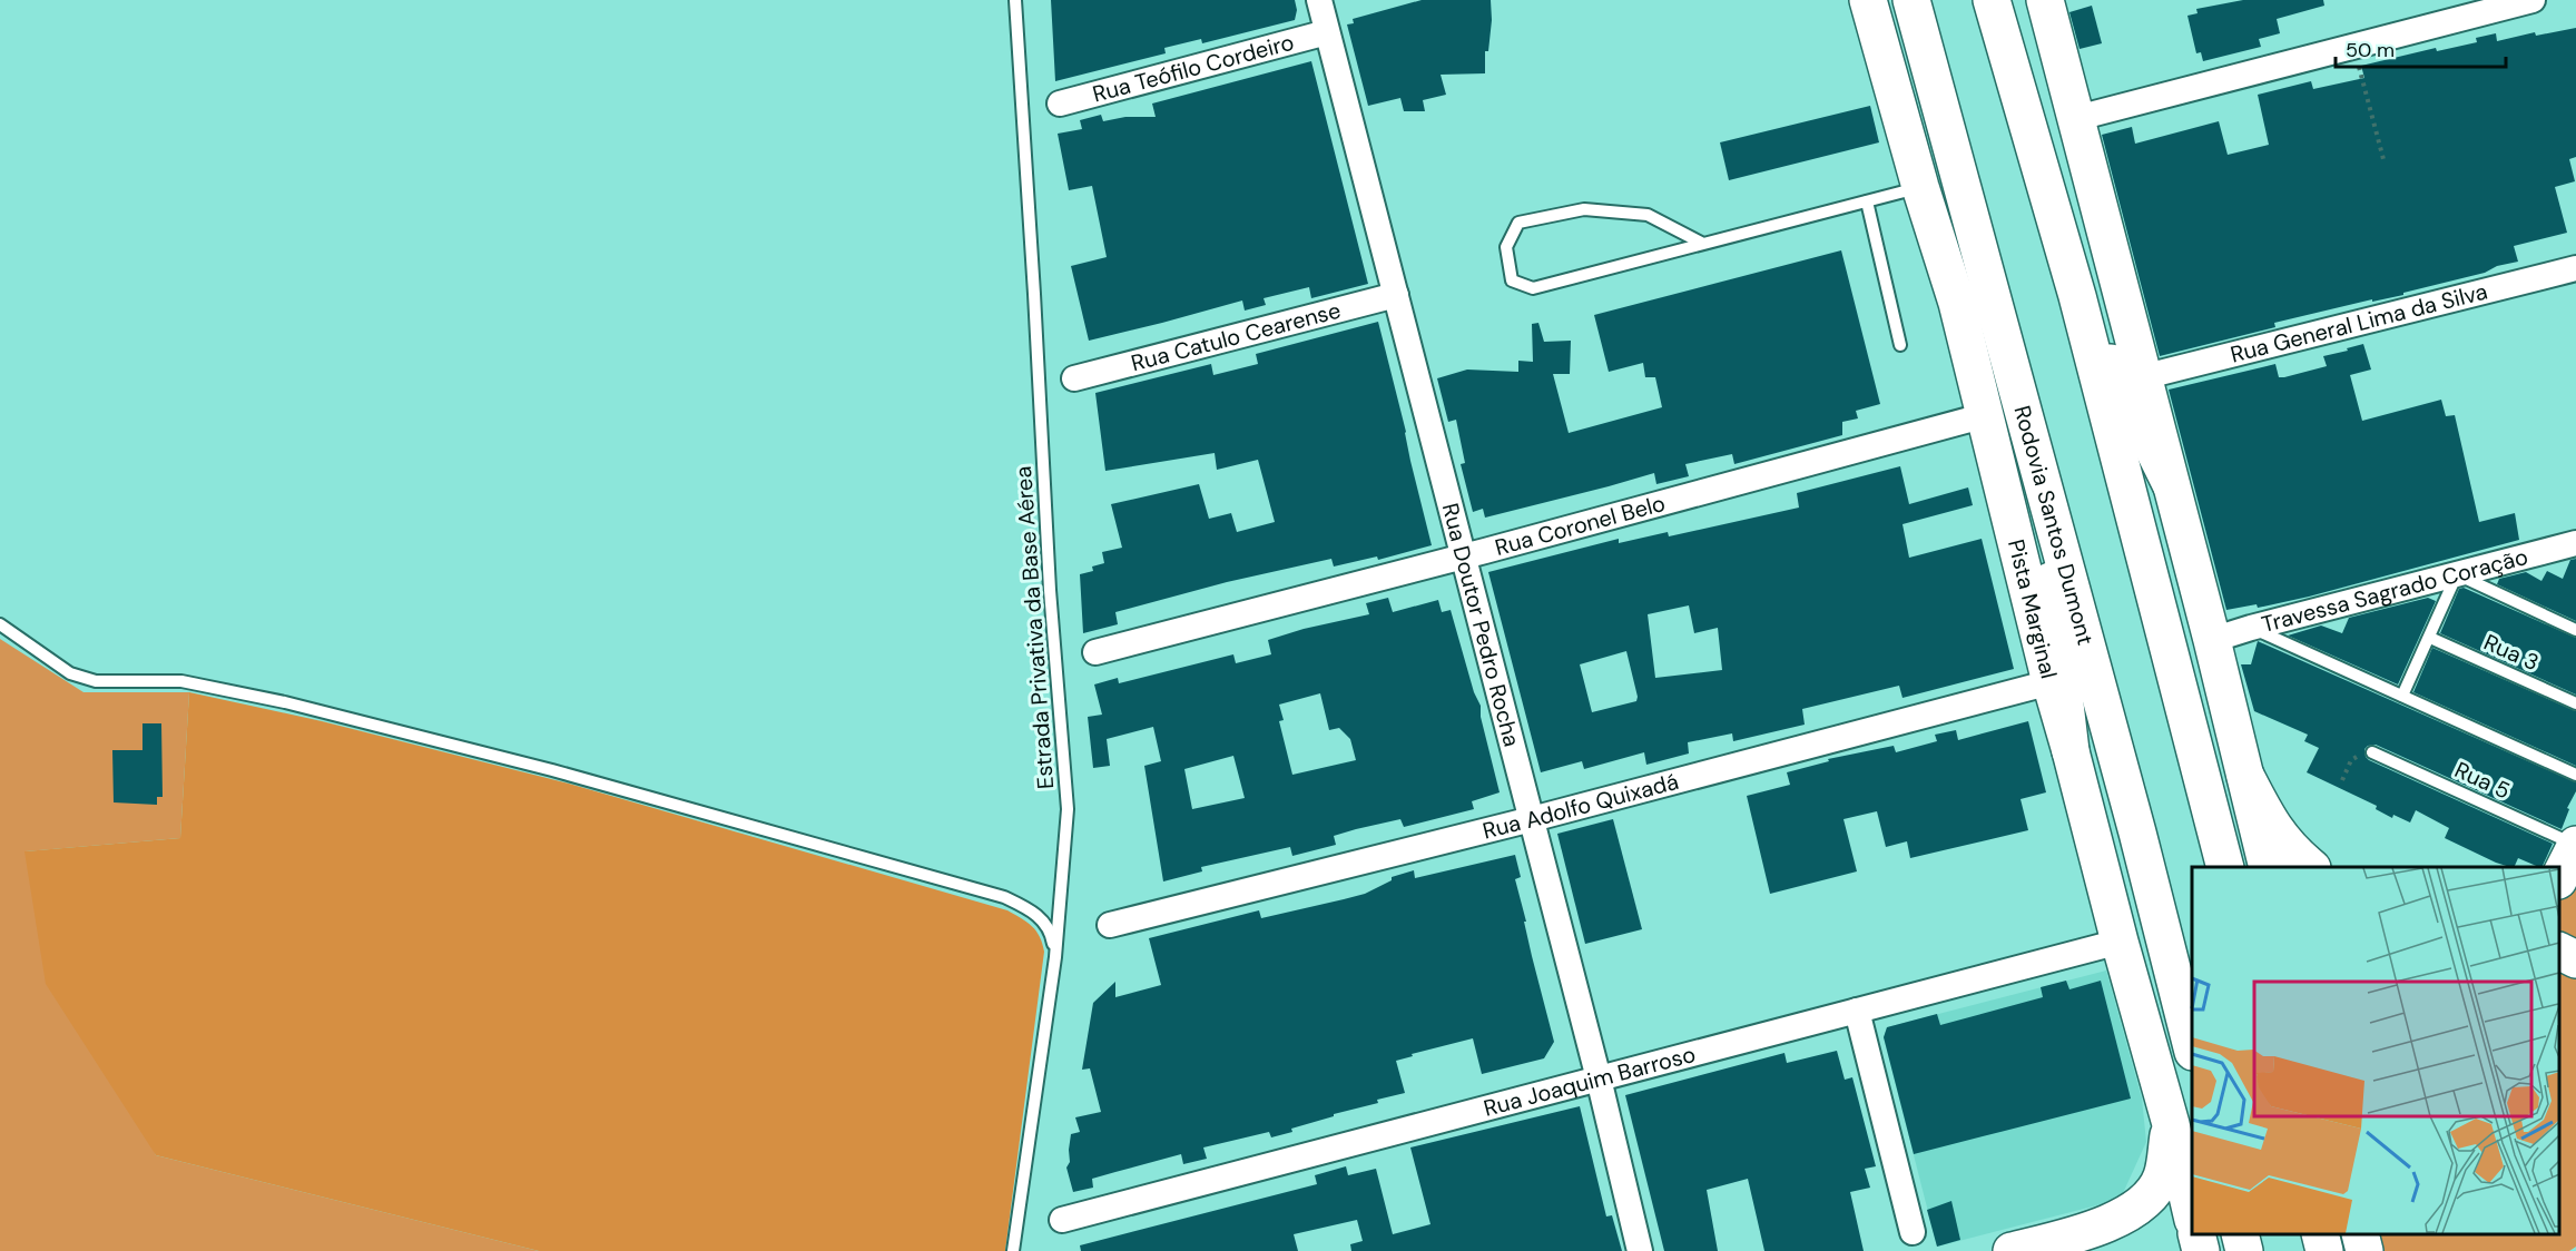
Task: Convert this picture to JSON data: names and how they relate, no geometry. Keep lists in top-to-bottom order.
{
  "streets": {
    "main road": ["Rodovia Santos Dumont", "Pista Marginal"],
    "street": [
      "Rua Teófilo Cordeiro",
      "Rua General Lima da Silva",
      "Rua Catulo Cearense",
      "Rua Coronel Belo",
      "Travessa Sagrado Coração",
      "Rua Doutor Pedro Rocha",
      "Rua Adolfo Quixadá",
      "Rua Joaquim Barroso"
    ],
    "lane": ["Estrada Privativa da Base Aérea", "Rua 3", "Rua 5"]
  },
  "crossings": [
    ["Rua Teófilo Cordeiro", "Rua Doutor Pedro Rocha"],
    ["Rua Catulo Cearense", "Rua Doutor Pedro Rocha"],
    ["Rua Coronel Belo", "Pista Marginal"],
    ["Rua Coronel Belo", "Rua Doutor Pedro Rocha"],
    ["Pista Marginal", "Rua Adolfo Quixadá"],
    ["Pista Marginal", "Rua Joaquim Barroso"],
    ["Rua Doutor Pedro Rocha", "Rua Adolfo Quixadá"],
    ["Rua Doutor Pedro Rocha", "Rua Joaquim Barroso"]
  ],
  "scale_bar": "50 m"
}
